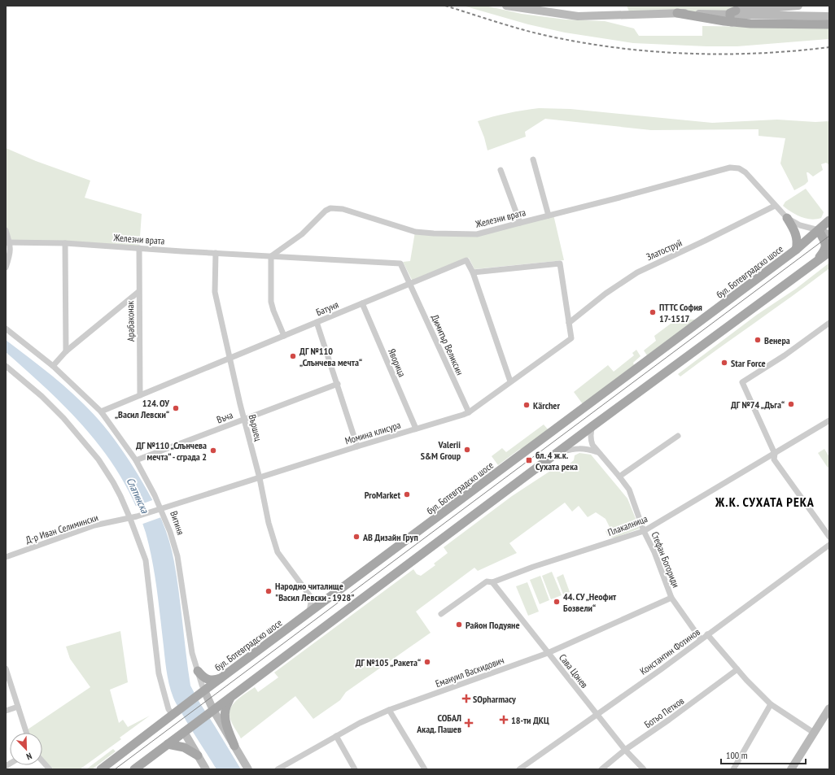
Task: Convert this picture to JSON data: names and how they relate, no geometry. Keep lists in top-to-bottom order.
{
  "streets": {
    "main road": ["бул. Ботевградско шосе"],
    "street": [
      "Железни врата",
      "Златоструй",
      "Батуня",
      "Арабаконак",
      "Димитър Великсин",
      "Яворица",
      "Въча",
      "Вършец",
      "Момина клисура",
      "Витиня",
      "Плакалница",
      "Д-р Иван Селимински",
      "Стефан Богориди",
      "Константин Фотинов",
      "Сава Цонев",
      "Емануил Васкидович",
      "Ботьо Петков"
    ]
  },
  "crossings": [
    ["Железни врата", "Златоструй"],
    ["Железни врата", "Батуня"],
    ["Железни врата", "Арабаконак"],
    ["Железни врата", "Димитър Великсин"],
    ["Железни врата", "Вършец"],
    ["Златоструй", "Момина клисура"],
    ["бул. Ботевградско шосе", "Витиня"],
    ["Батуня", "Арабаконак"],
    ["Батуня", "Димитър Великсин"],
    ["Батуня", "Яворица"],
    ["Батуня", "Вършец"],
    ["Батуня", "Витиня"],
    ["Димитър Великсин", "Момина клисура"],
    ["Яворица", "Момина клисура"],
    ["Въча", "Вършец"],
    ["Въча", "Витиня"],
    ["Вършец", "Момина клисура"],
    ["Момина клисура", "Витиня"],
    ["Момина клисура", "Д-р Иван Селимински"],
    ["Витиня", "Д-р Иван Селимински"],
    ["Плакалница", "Стефан Богориди"],
    ["Плакалница", "Сава Цонев"],
    ["Стефан Богориди", "Константин Фотинов"],
    ["Стефан Богориди", "Емануил Васкидович"],
    ["Константин Фотинов", "Сава Цонев"],
    ["Сава Цонев", "Емануил Васкидович"],
    ["Сава Цонев", "Ботьо Петков"]
  ],
  "districts": ["Ж.К. СУХАТА РЕКА"],
  "water": ["Слатинска"],
  "places": {
    "other": [
      "ПТТС София 17-1517",
      "Венера",
      "ДГ №110 „Слънчева мечта“",
      "Star Force",
      "ДГ №74 „Дъга“",
      "Кärcher",
      "124. ОУ „Васил Левски“",
      "Valerii S&M Group",
      "ДГ №110 „Слънчева мечта“ - сграда 2",
      "ProMarket",
      "АВ Дизайн Груп",
      "Народно читалище \"Васил Левски - 1928\"",
      "44. СУ „Неофит Бозвели“",
      "Район Подуяне",
      "ДГ №105 „Ракета“"
    ],
    "transit": ["бл. 4 ж.к. Сухата река"],
    "health": ["SOpharmacy", "18-ти ДКЦ", "СОБАЛ Акад. Пашев"]
  },
  "scale_bar": "100 m",
  "north": "bottom right"
}
